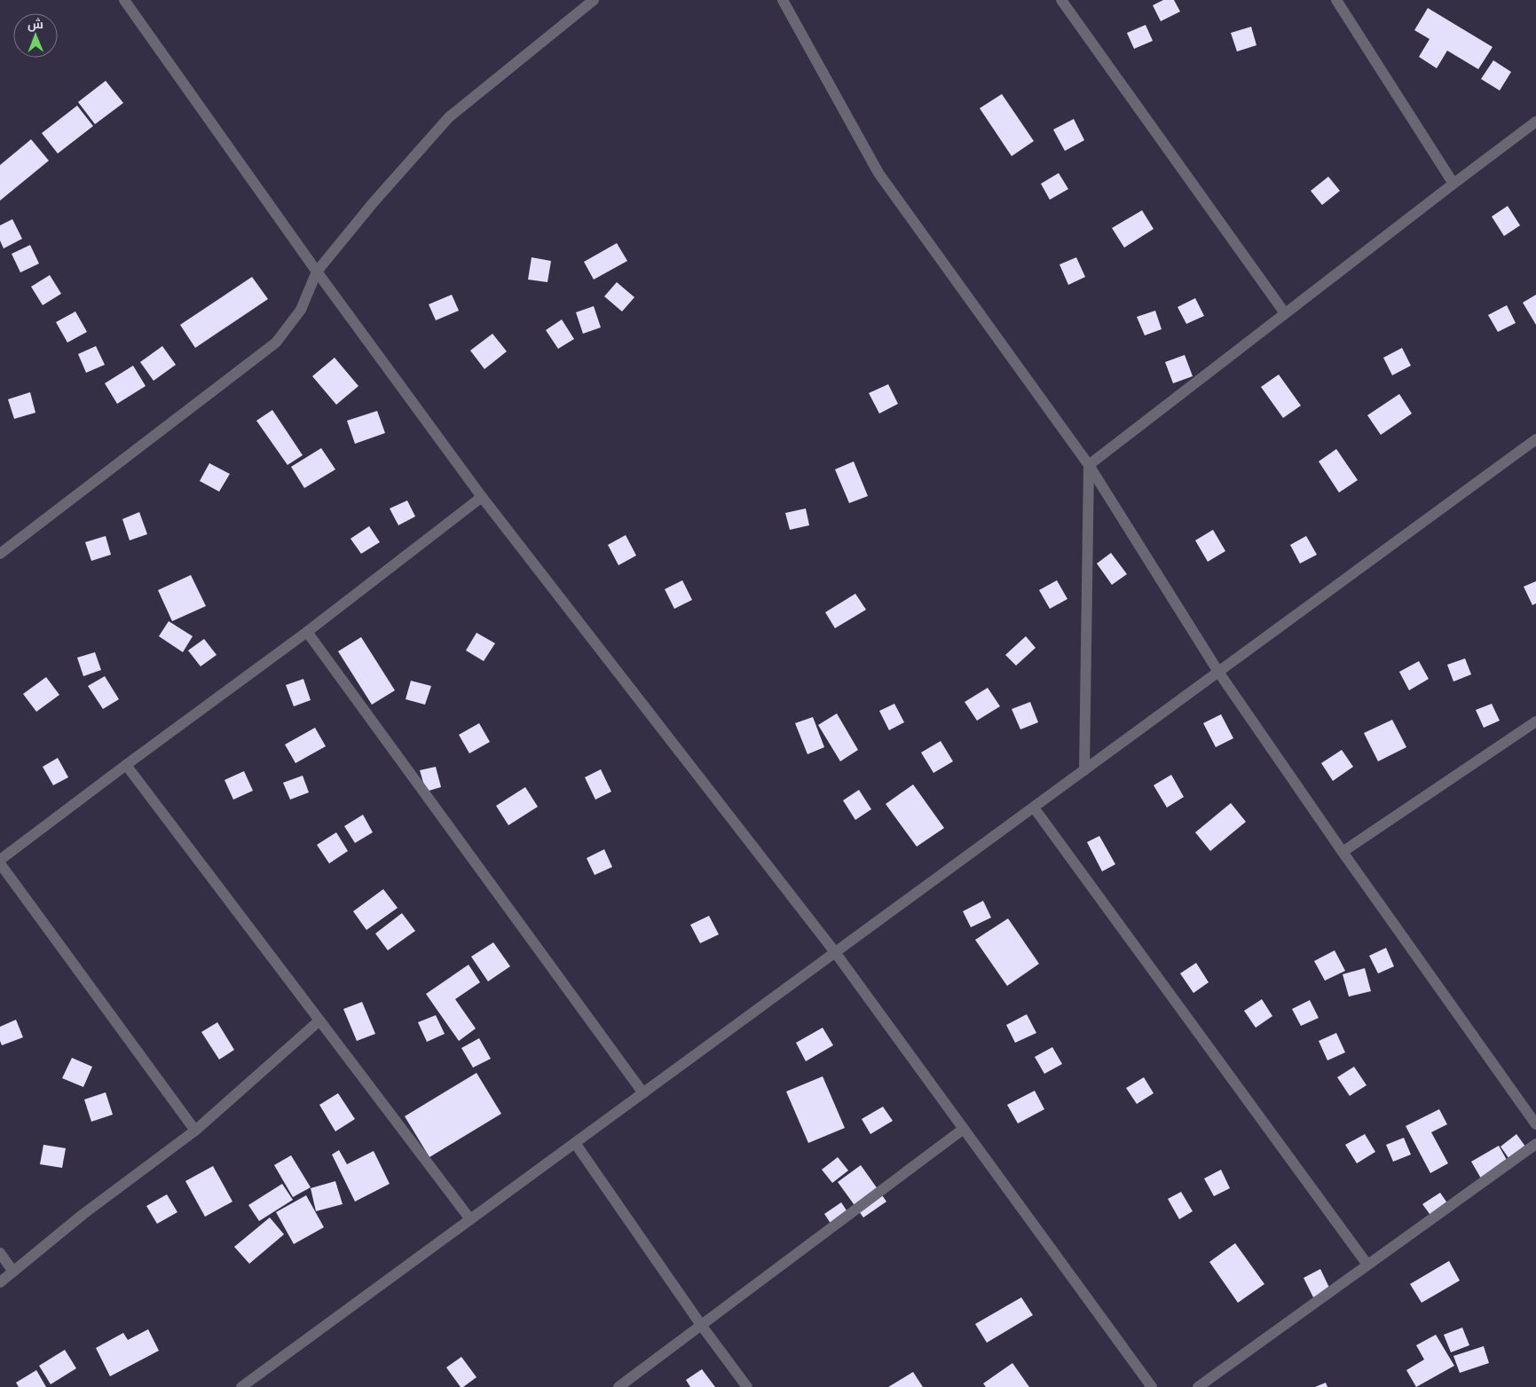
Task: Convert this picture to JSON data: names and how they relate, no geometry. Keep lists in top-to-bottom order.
{
  "north": "top"
}
